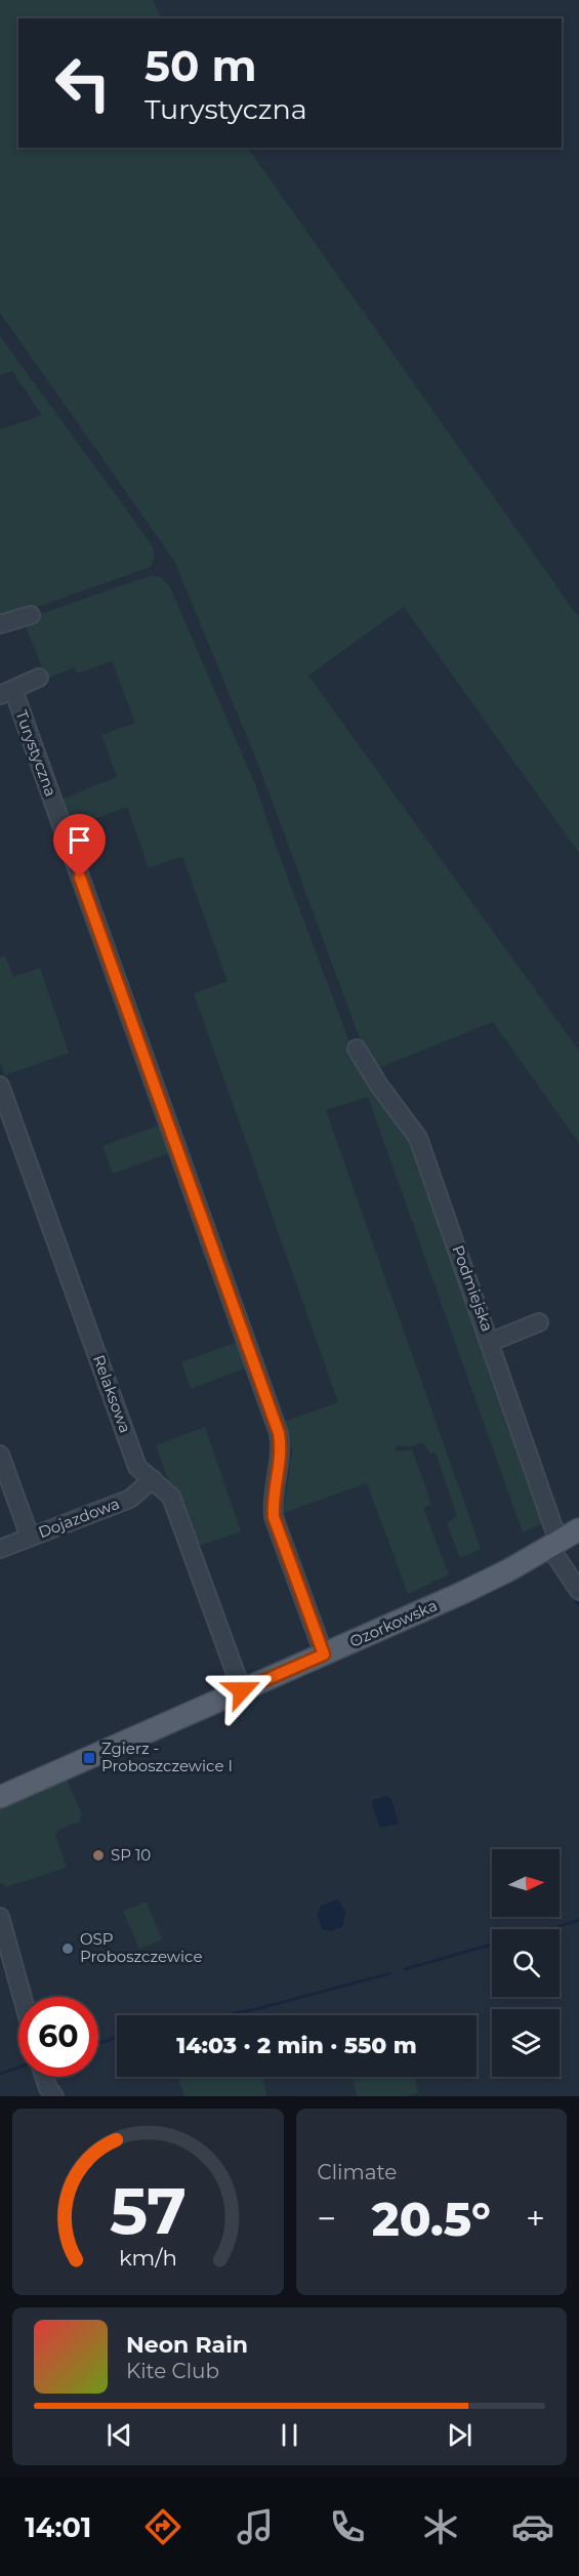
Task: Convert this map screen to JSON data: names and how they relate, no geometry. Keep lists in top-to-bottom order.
{
  "streets": {
    "main road": ["Ozorkowska"],
    "street": [
      "Turystyczna",
      "Podmiejska",
      "Relaksowa",
      "Dojazdowa"
    ]
  },
  "crossings": [
    ["Turystyczna", "Ozorkowska"],
    ["Podmiejska", "Ozorkowska"],
    ["Relaksowa", "Dojazdowa"],
    ["Relaksowa", "Ozorkowska"]
  ],
  "places": {
    "transit": ["Zgierz - Proboszczewice I"],
    "other": ["SP 10", "OSP Proboszczewice"]
  },
  "north": "right",
  "page": {
    "turn": ["50 m", "Turystyczna"],
    "limit": "60",
    "trip": "14:03 · 2 min · 550 m",
    "tile": "Climate",
    "heat": ["−", "20.5°", "+"],
    "song": ["Neon Rain", "Kite Club"],
    "tabs": "14:01",
    "gauge": ["57", "km/h"]
  }
}
